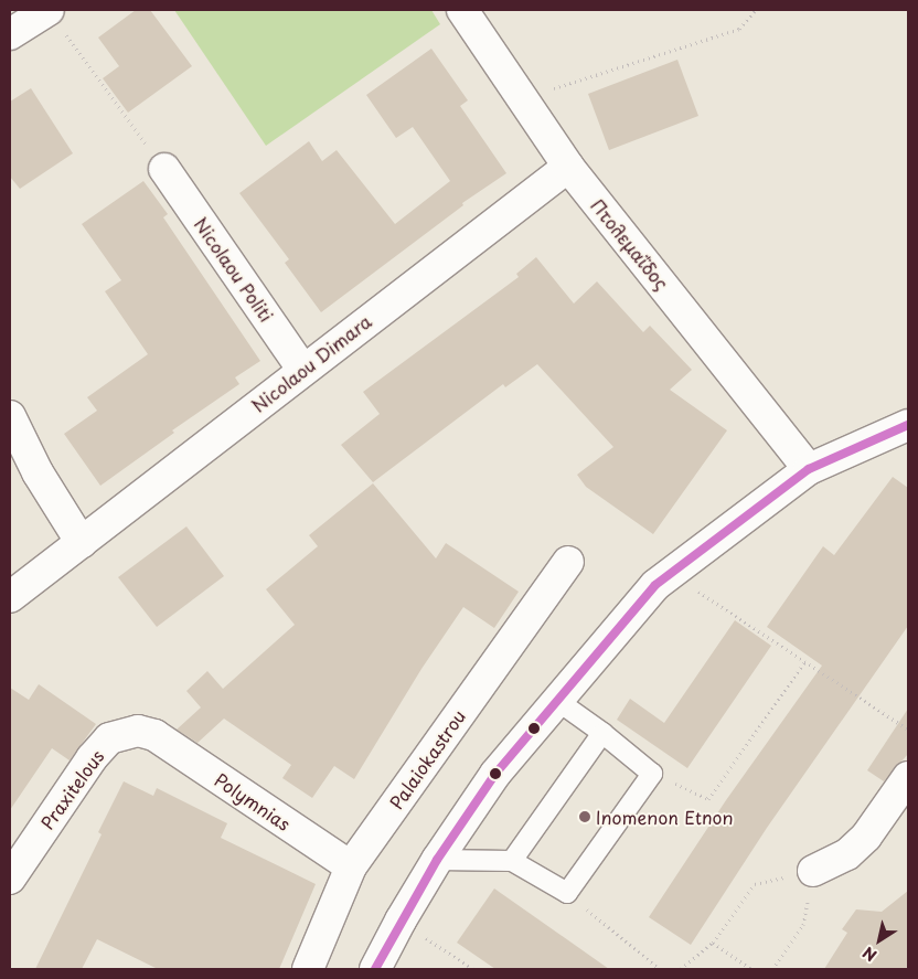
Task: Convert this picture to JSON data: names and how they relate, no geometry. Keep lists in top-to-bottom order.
{
  "streets": {
    "street": [
      "Πτολεμαΐδος",
      "Nicolaou Politi",
      "Nicolaou Dimara",
      "Palaiokastrou",
      "Praxitelous",
      "Polymnias"
    ]
  },
  "crossings": [
    ["Πτολεμαΐδος", "Nicolaou Dimara"],
    ["Nicolaou Politi", "Nicolaou Dimara"],
    ["Palaiokastrou", "Polymnias"],
    ["Praxitelous", "Polymnias"]
  ],
  "places": ["Inomenon Etnon"],
  "north": "bottom left"
}
